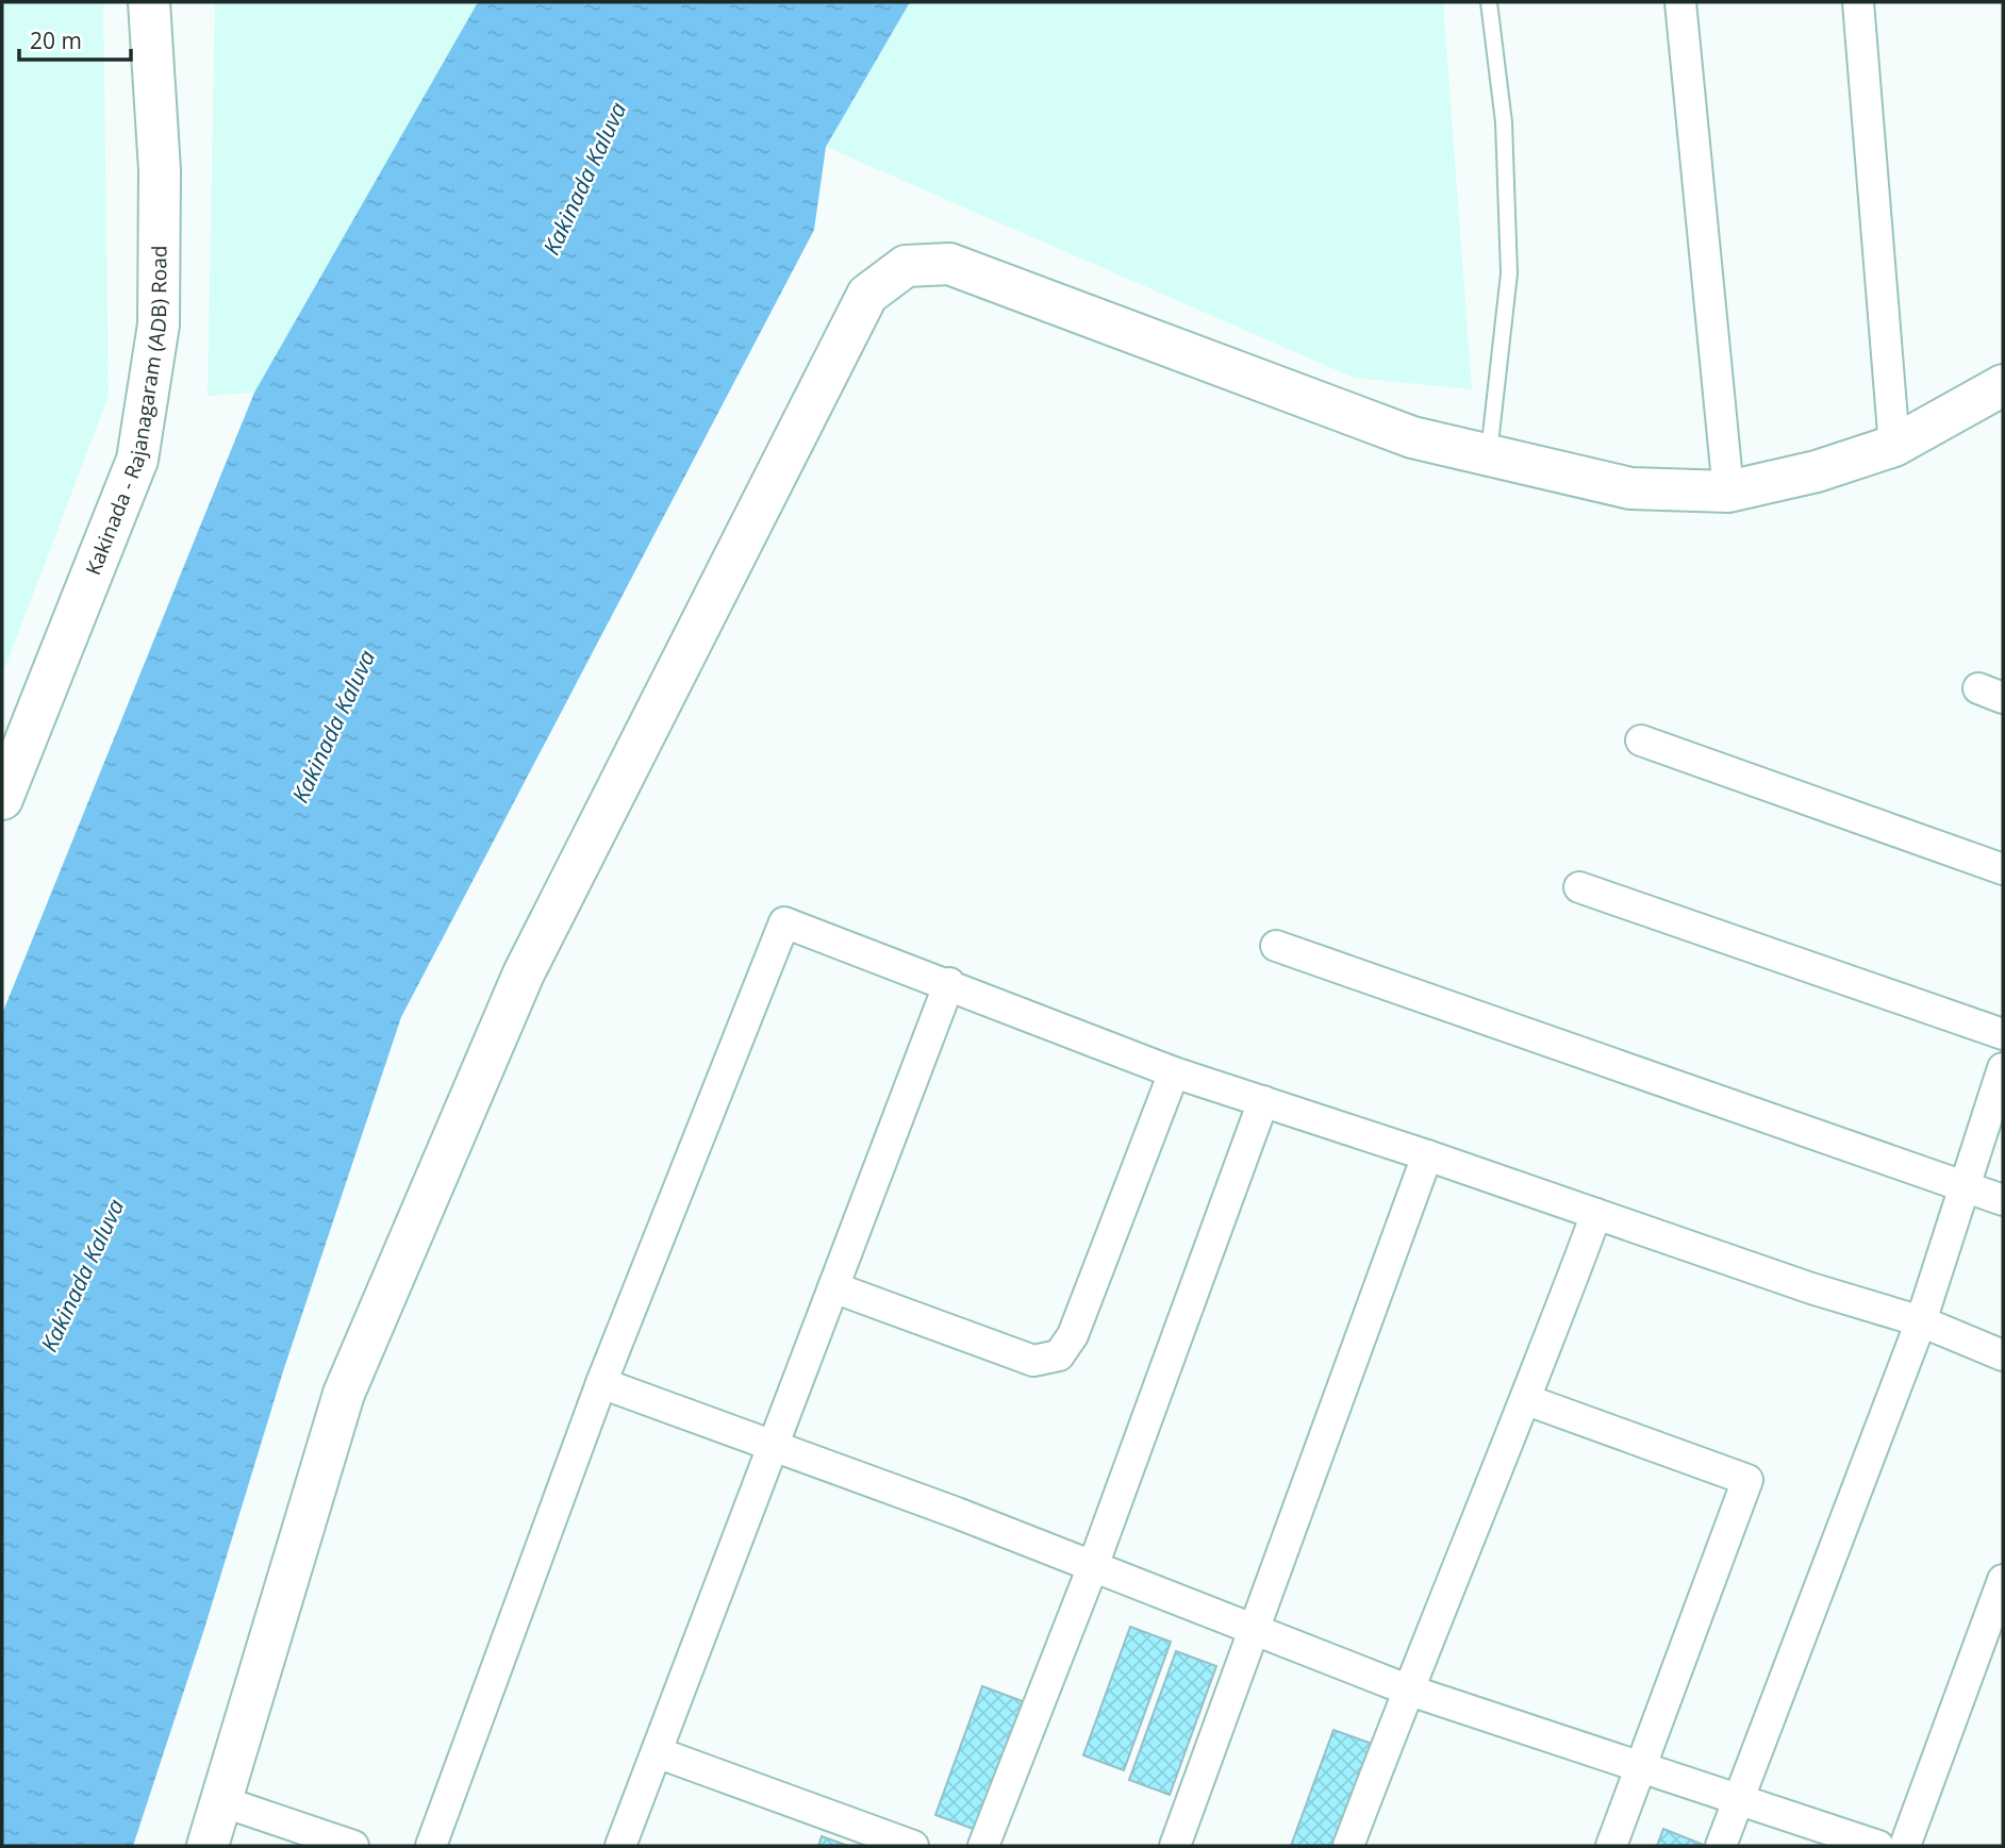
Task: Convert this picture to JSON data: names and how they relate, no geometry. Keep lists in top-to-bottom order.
{
  "streets": {
    "street": ["Kakinada - Rajanagaram (ADB) Road"]
  },
  "water": ["Kakinada Kaluva"],
  "scale_bar": "20 m"
}
